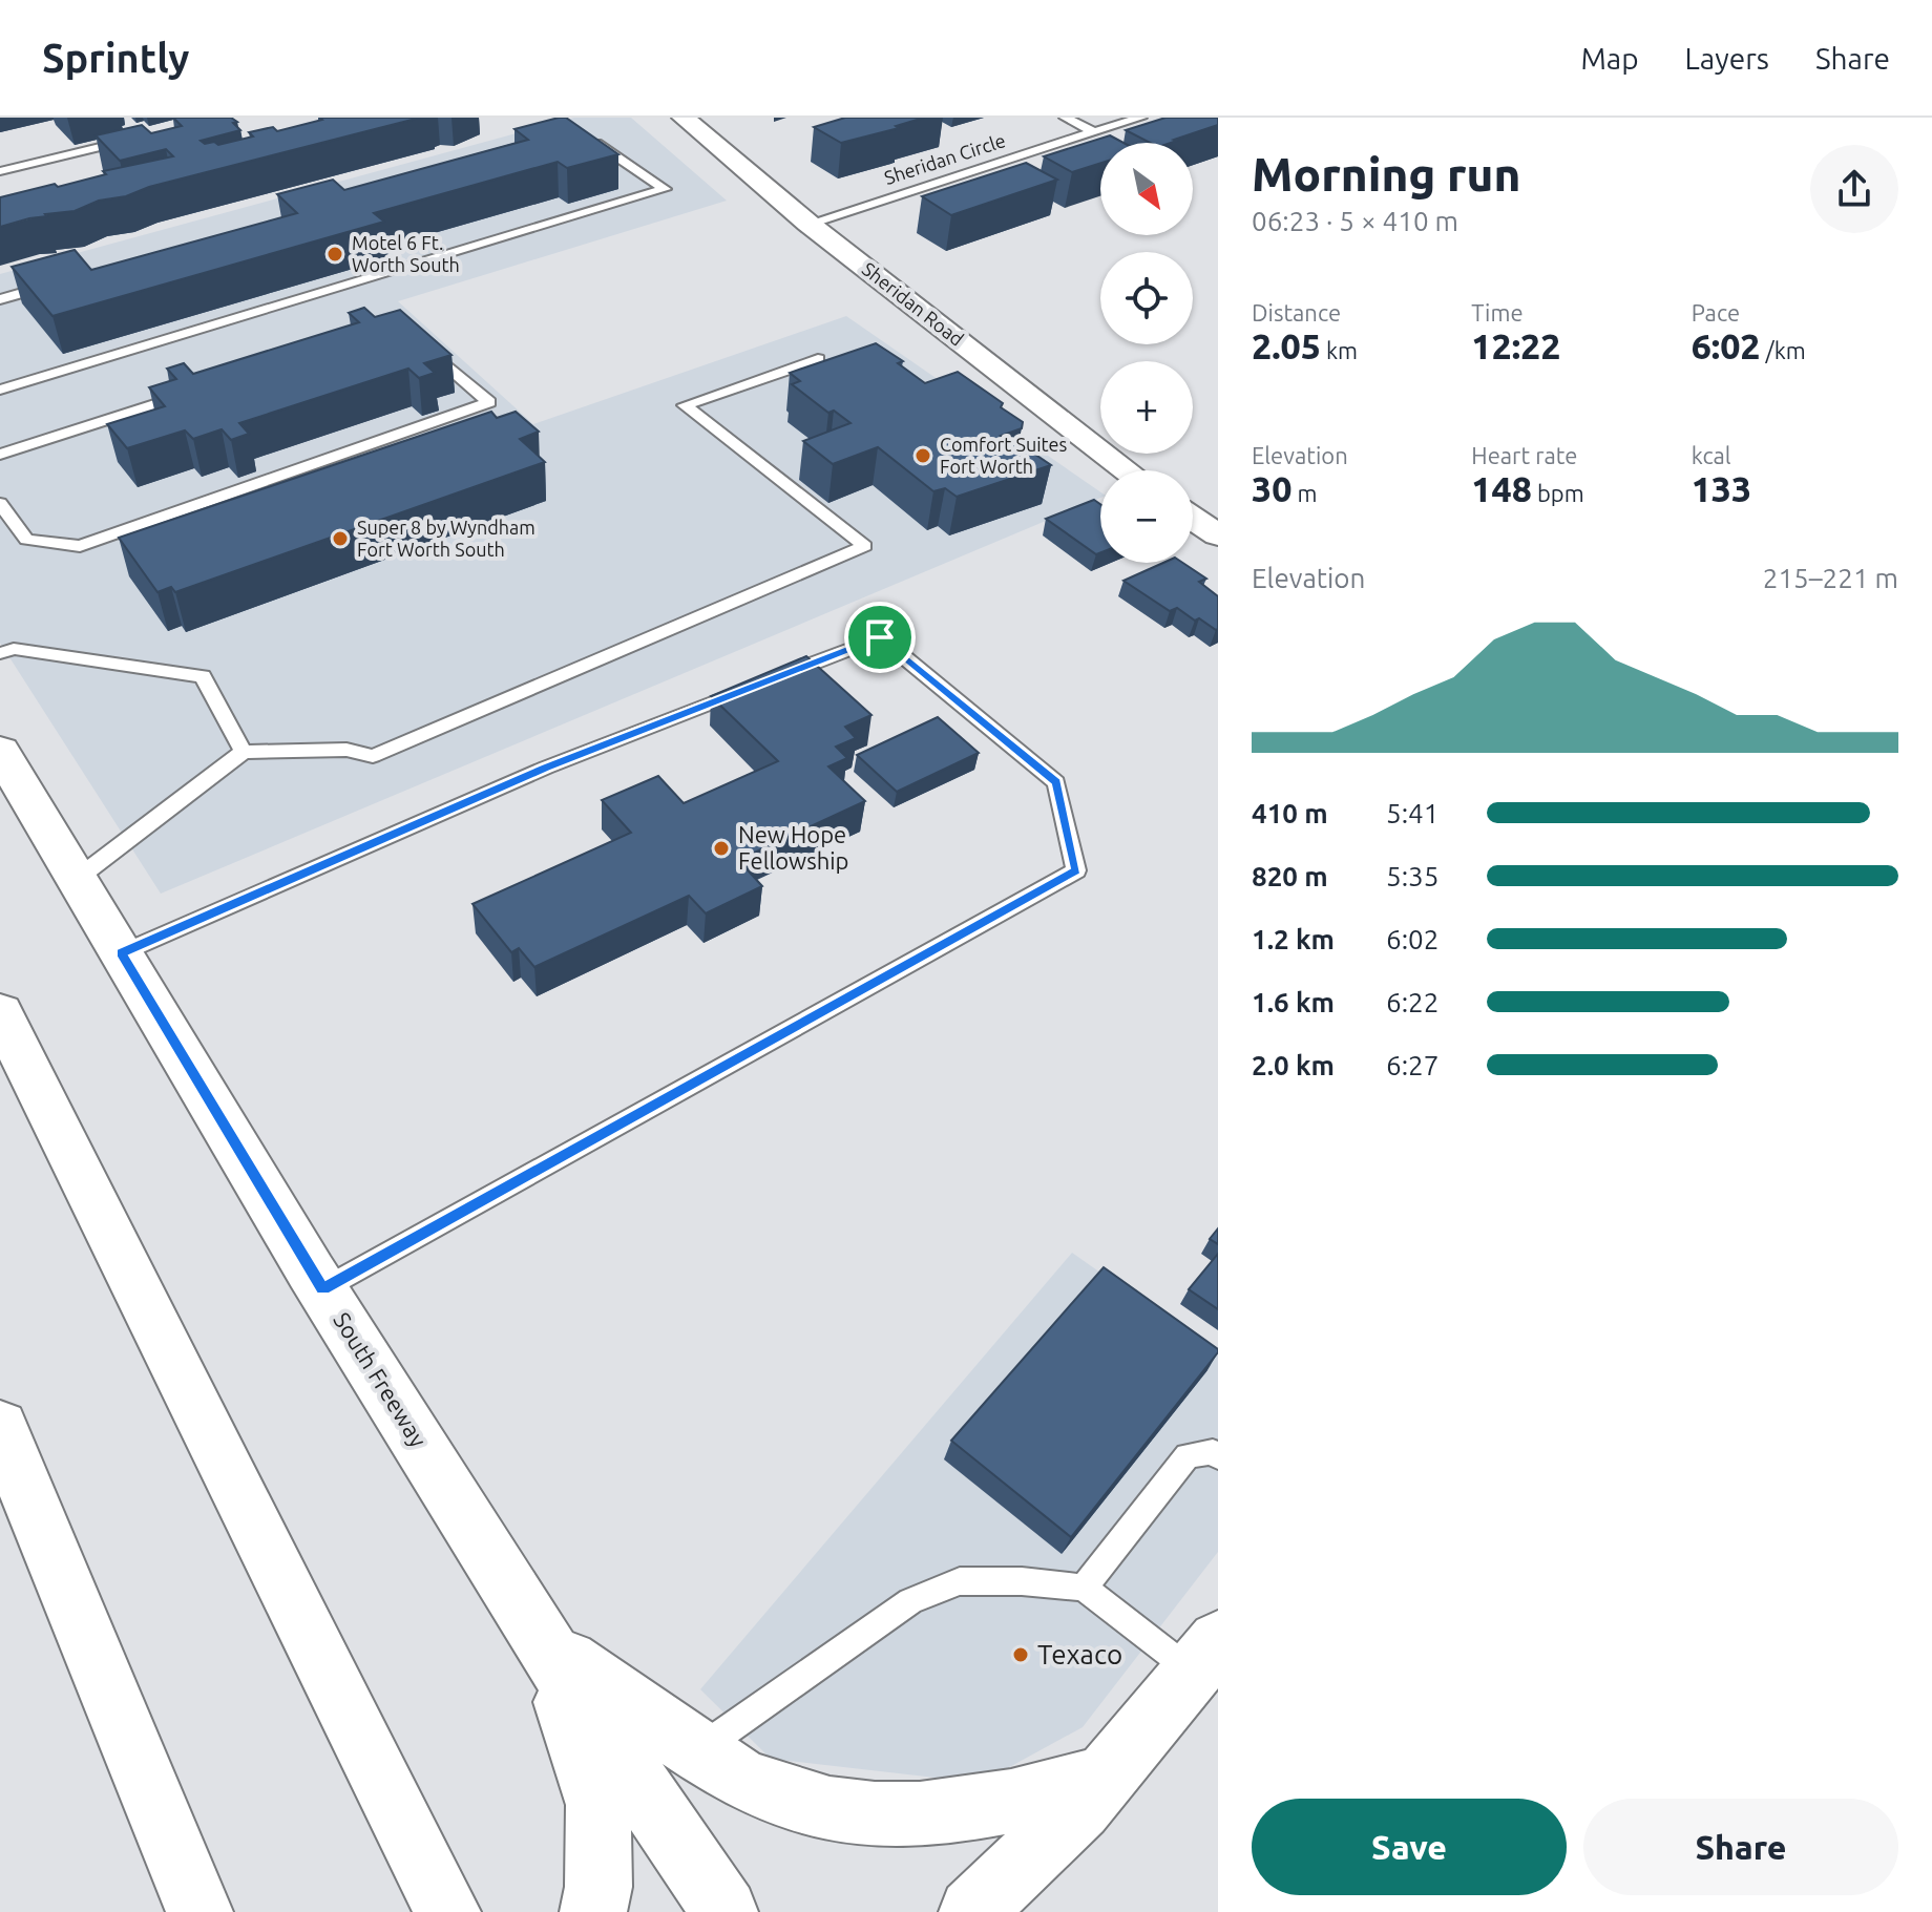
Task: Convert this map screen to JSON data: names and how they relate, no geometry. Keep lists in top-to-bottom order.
{
  "streets": {
    "main road": ["South Freeway"],
    "street": ["Sheridan Road"],
    "lane": ["Sheridan Circle"]
  },
  "crossings": [
    ["Sheridan Circle", "Sheridan Road"]
  ],
  "places": [
    "Motel 6 Ft. Worth South",
    "Comfort Suites Fort Worth",
    "Super 8 by Wyndham Fort Worth South",
    "New Hope Fellowship",
    "Texaco"
  ],
  "north": "bottom right",
  "page": {
    "header": "Sprintly",
    "nav": ["Map", "Layers", "Share"],
    "heading": ["Morning run", "06:23 · 5 × 410 m"],
    "map_buttons": ["+", "−"],
    "stats": [
      ["Distance", "2.05 km"],
      ["Time", "12:22"],
      ["Pace", "6:02 /km"],
      ["Elevation", "30 m"],
      ["Heart rate", "148 bpm"],
      ["kcal", "133"]
    ],
    "chart": ["Elevation", "215–221 m"],
    "list": [
      {
        "name": "410 m",
        "note": "5:41"
      },
      {
        "name": "820 m",
        "note": "5:35"
      },
      {
        "name": "1.2 km",
        "note": "6:02"
      },
      {
        "name": "1.6 km",
        "note": "6:22"
      },
      {
        "name": "2.0 km",
        "note": "6:27"
      }
    ],
    "buttons": ["Save", "Share"]
  }
}
